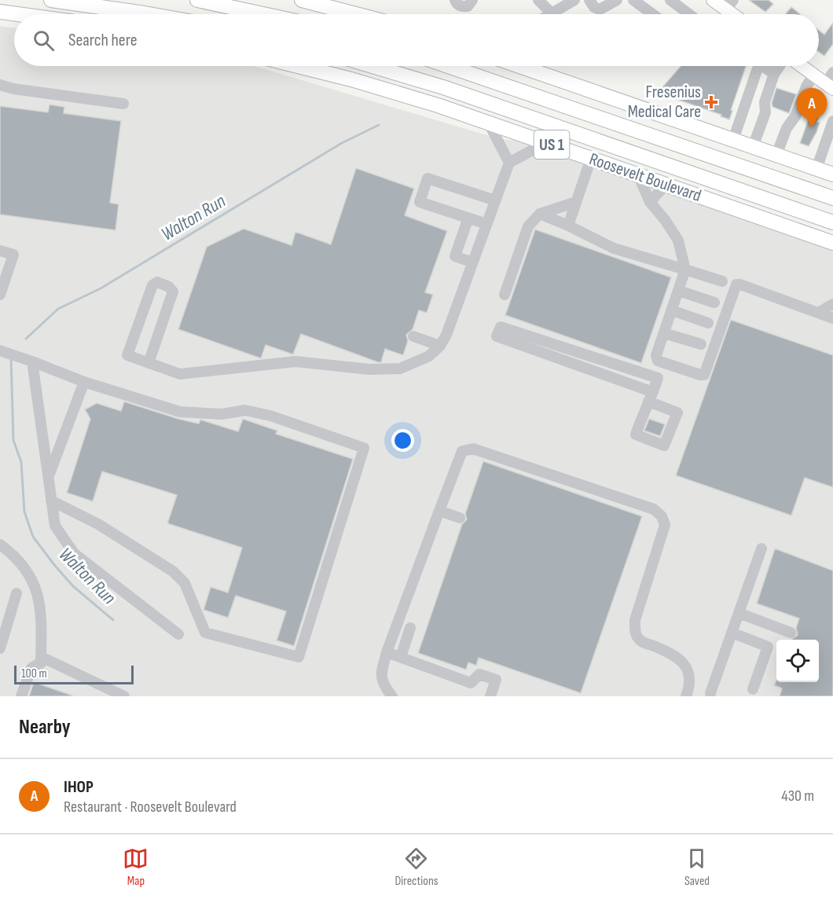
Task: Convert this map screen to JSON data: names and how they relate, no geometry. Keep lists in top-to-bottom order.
{
  "streets": {
    "highway": ["US 1", "Roosevelt Boulevard"]
  },
  "water": ["Walton Run"],
  "places": {
    "health": ["Fresenius Medical Care"]
  },
  "scale_bar": "100 m",
  "page": {
    "search": "Search here",
    "pins": "A",
    "scale": "100 m",
    "heading": "Nearby",
    "list": [
      {
        "mark": "A",
        "name": "IHOP",
        "note": "Restaurant · Roosevelt Boulevard",
        "value": "430 m"
      }
    ],
    "nav": ["Map", "Directions", "Saved"]
  }
}
